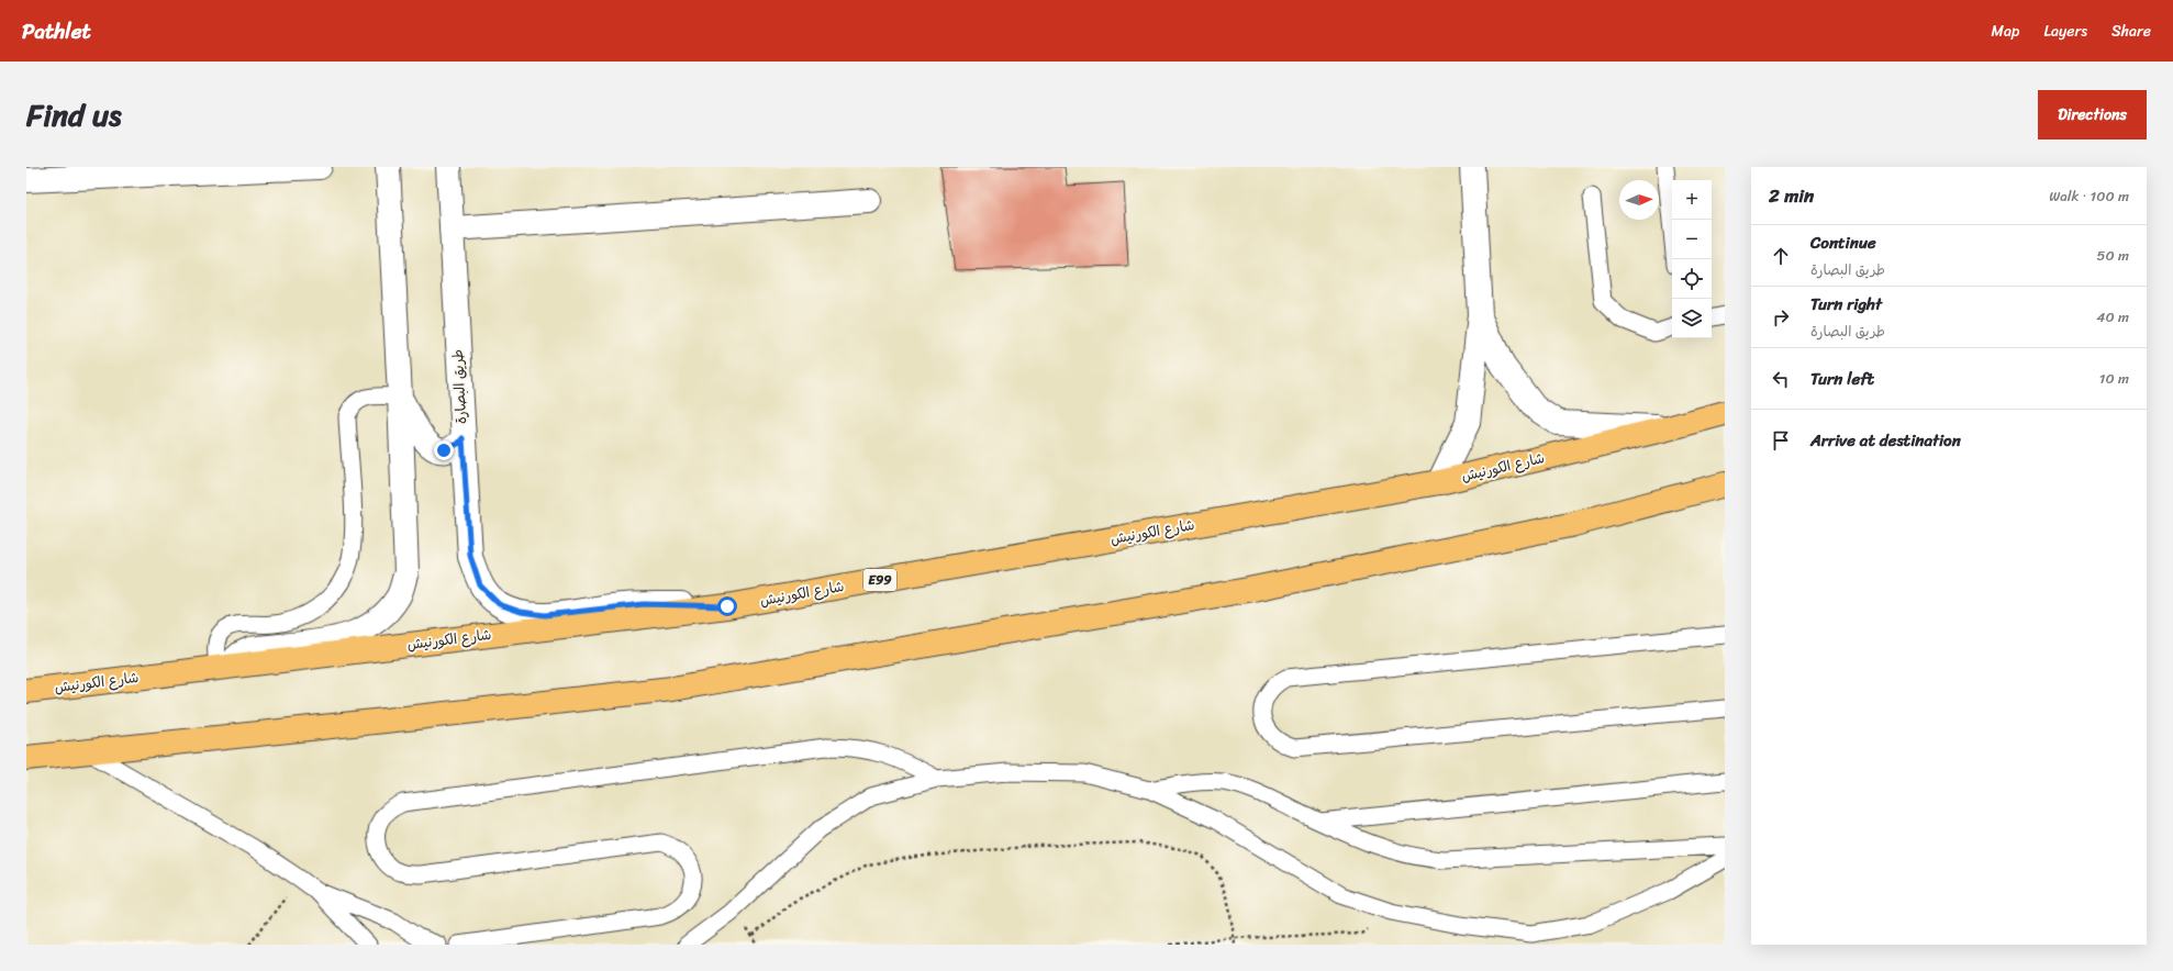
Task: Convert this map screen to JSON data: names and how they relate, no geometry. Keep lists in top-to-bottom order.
{
  "streets": {
    "highway": ["شارع الكورنيش", "E99"],
    "street": ["طريق البصارة"]
  },
  "crossings": [
    ["طريق البصارة", "شارع الكورنيش"]
  ],
  "north": "right",
  "page": {
    "header": "Pathlet",
    "nav": ["Map", "Layers", "Share"],
    "title": "Find us",
    "buttons": "Directions",
    "heading": ["2 min", "Walk · 100 m"],
    "map_buttons": ["+", "−"],
    "list": [
      ["Continue", "طريق البصارة", "50 m"],
      ["Turn right", "طريق البصارة", "40 m"],
      ["Turn left", "10 m"],
      "Arrive at destination"
    ]
  }
}
